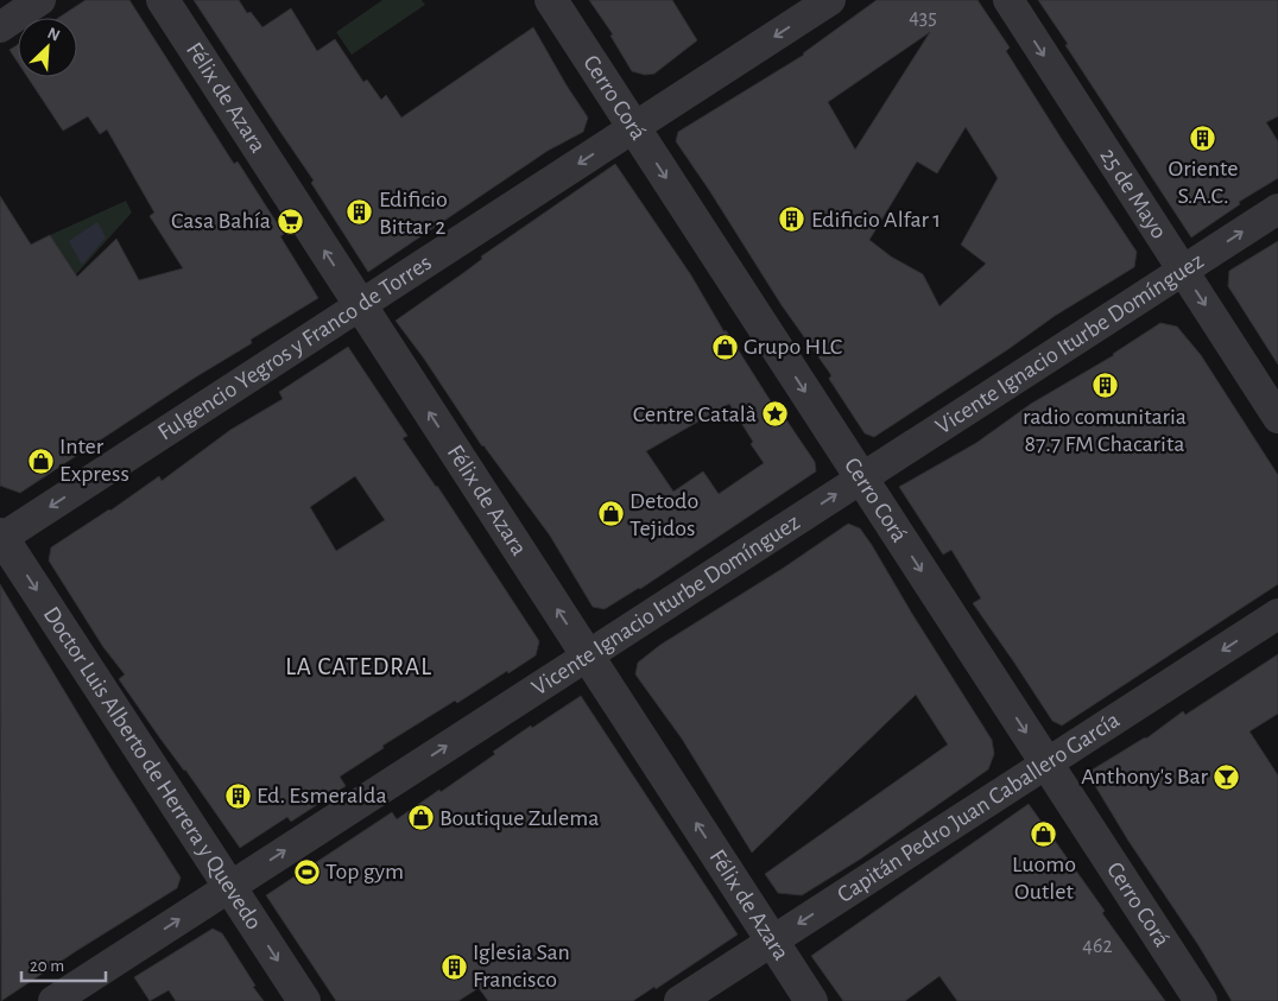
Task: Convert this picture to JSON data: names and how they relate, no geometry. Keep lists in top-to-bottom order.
{
  "streets": {
    "street": [
      "Félix de Azara",
      "Cerro Corá",
      "25 de Mayo",
      "Vicente Ignacio Iturbe Domínguez",
      "Fulgencio Yegros y Franco de Torres",
      "Doctor Luis Alberto de Herrera y Quevedo",
      "Capitán Pedro Juan Caballero García"
    ]
  },
  "crossings": [
    ["Félix de Azara", "Vicente Ignacio Iturbe Domínguez"],
    ["Félix de Azara", "Fulgencio Yegros y Franco de Torres"],
    ["Félix de Azara", "Capitán Pedro Juan Caballero García"],
    ["Cerro Corá", "Vicente Ignacio Iturbe Domínguez"],
    ["Cerro Corá", "Fulgencio Yegros y Franco de Torres"],
    ["Cerro Corá", "Capitán Pedro Juan Caballero García"],
    ["25 de Mayo", "Vicente Ignacio Iturbe Domínguez"],
    ["Vicente Ignacio Iturbe Domínguez", "Doctor Luis Alberto de Herrera y Quevedo"],
    ["Fulgencio Yegros y Franco de Torres", "Doctor Luis Alberto de Herrera y Quevedo"]
  ],
  "one_way": [
    "Félix de Azara",
    "Cerro Corá",
    "25 de Mayo",
    "Vicente Ignacio Iturbe Domínguez",
    "Fulgencio Yegros y Franco de Torres",
    "Doctor Luis Alberto de Herrera y Quevedo",
    "Capitán Pedro Juan Caballero García"
  ],
  "districts": ["LA CATEDRAL"],
  "places": {
    "building": [
      "Oriente S.A.C.",
      "Edificio Bittar 2",
      "Edificio Alfar 1",
      "radio comunitaria 87.7 FM Chacarita",
      "Ed. Esmeralda",
      "Iglesia San Francisco"
    ],
    "supermarket": ["Casa Bahía"],
    "shop": [
      "Grupo HLC",
      "Inter Express",
      "Detodo Tejidos",
      "Boutique Zulema",
      "Luomo Outlet"
    ],
    "place": ["Centre Català"],
    "bar": ["Anthony's Bar"],
    "sports": ["Top gym"]
  },
  "house_numbers": ["435", "462"],
  "scale_bar": "20 m",
  "north": "top right"
}
